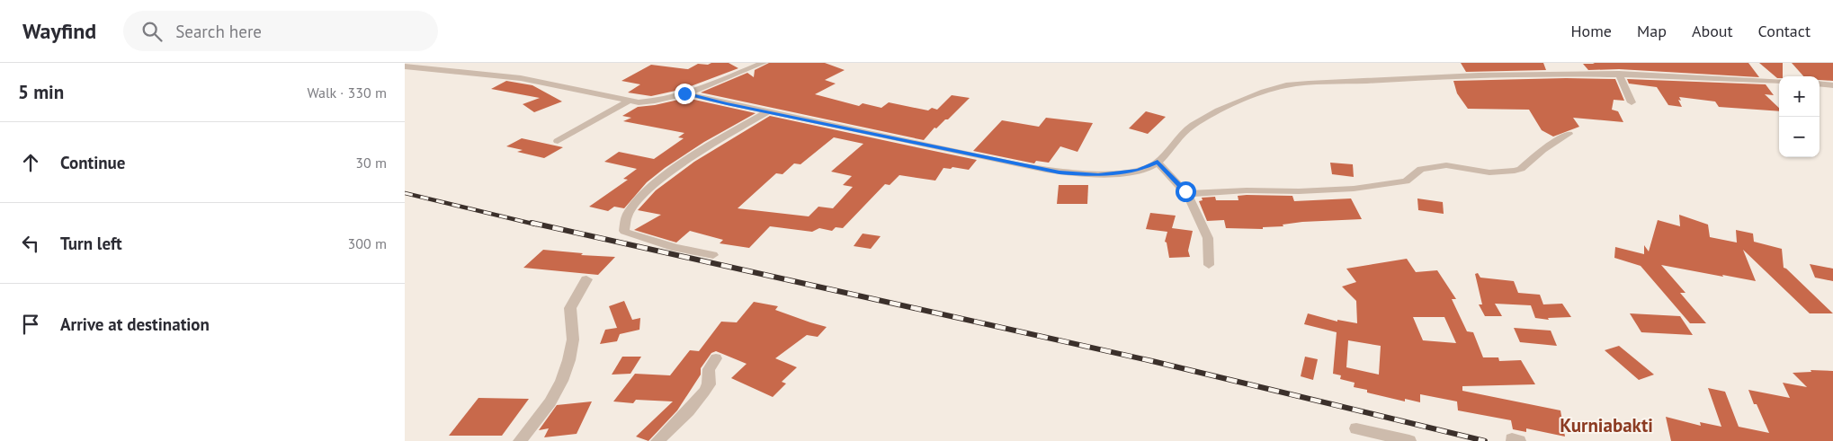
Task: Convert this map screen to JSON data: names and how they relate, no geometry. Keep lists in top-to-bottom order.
{
  "districts": ["Kurniabakti"],
  "page": {
    "header": "Wayfind",
    "search": "Search here",
    "nav": [
      "Home",
      "Map",
      "About",
      "Contact"
    ],
    "heading": ["5 min", "Walk · 330 m"],
    "map_buttons": ["+", "−"],
    "list": [
      ["Continue", "30 m"],
      ["Turn left", "300 m"],
      "Arrive at destination"
    ]
  }
}
